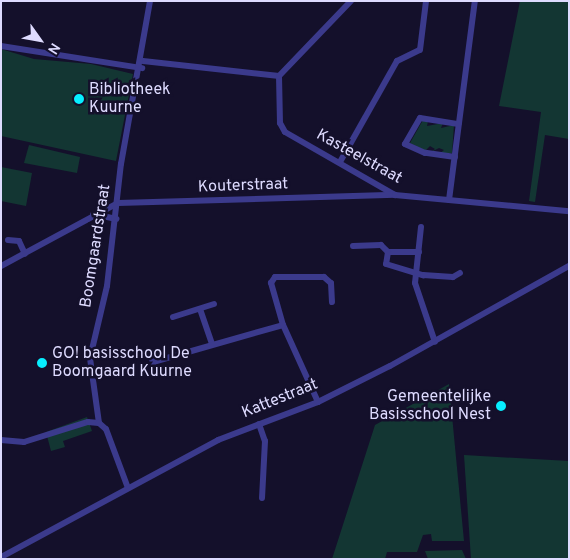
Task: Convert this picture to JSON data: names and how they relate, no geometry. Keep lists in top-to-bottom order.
{
  "streets": {
    "street": [
      "Kasteelstraat",
      "Kouterstraat",
      "Boomgaardstraat",
      "Kattestraat"
    ]
  },
  "crossings": [
    ["Kasteelstraat", "Kouterstraat"],
    ["Kouterstraat", "Boomgaardstraat"],
    ["Boomgaardstraat", "Kattestraat"]
  ],
  "places": ["Bibliotheek Kuurne", "GO! basisschool De Boomgaard Kuurne", "Gemeentelijke Basisschool Nest"],
  "north": "bottom right"
}
